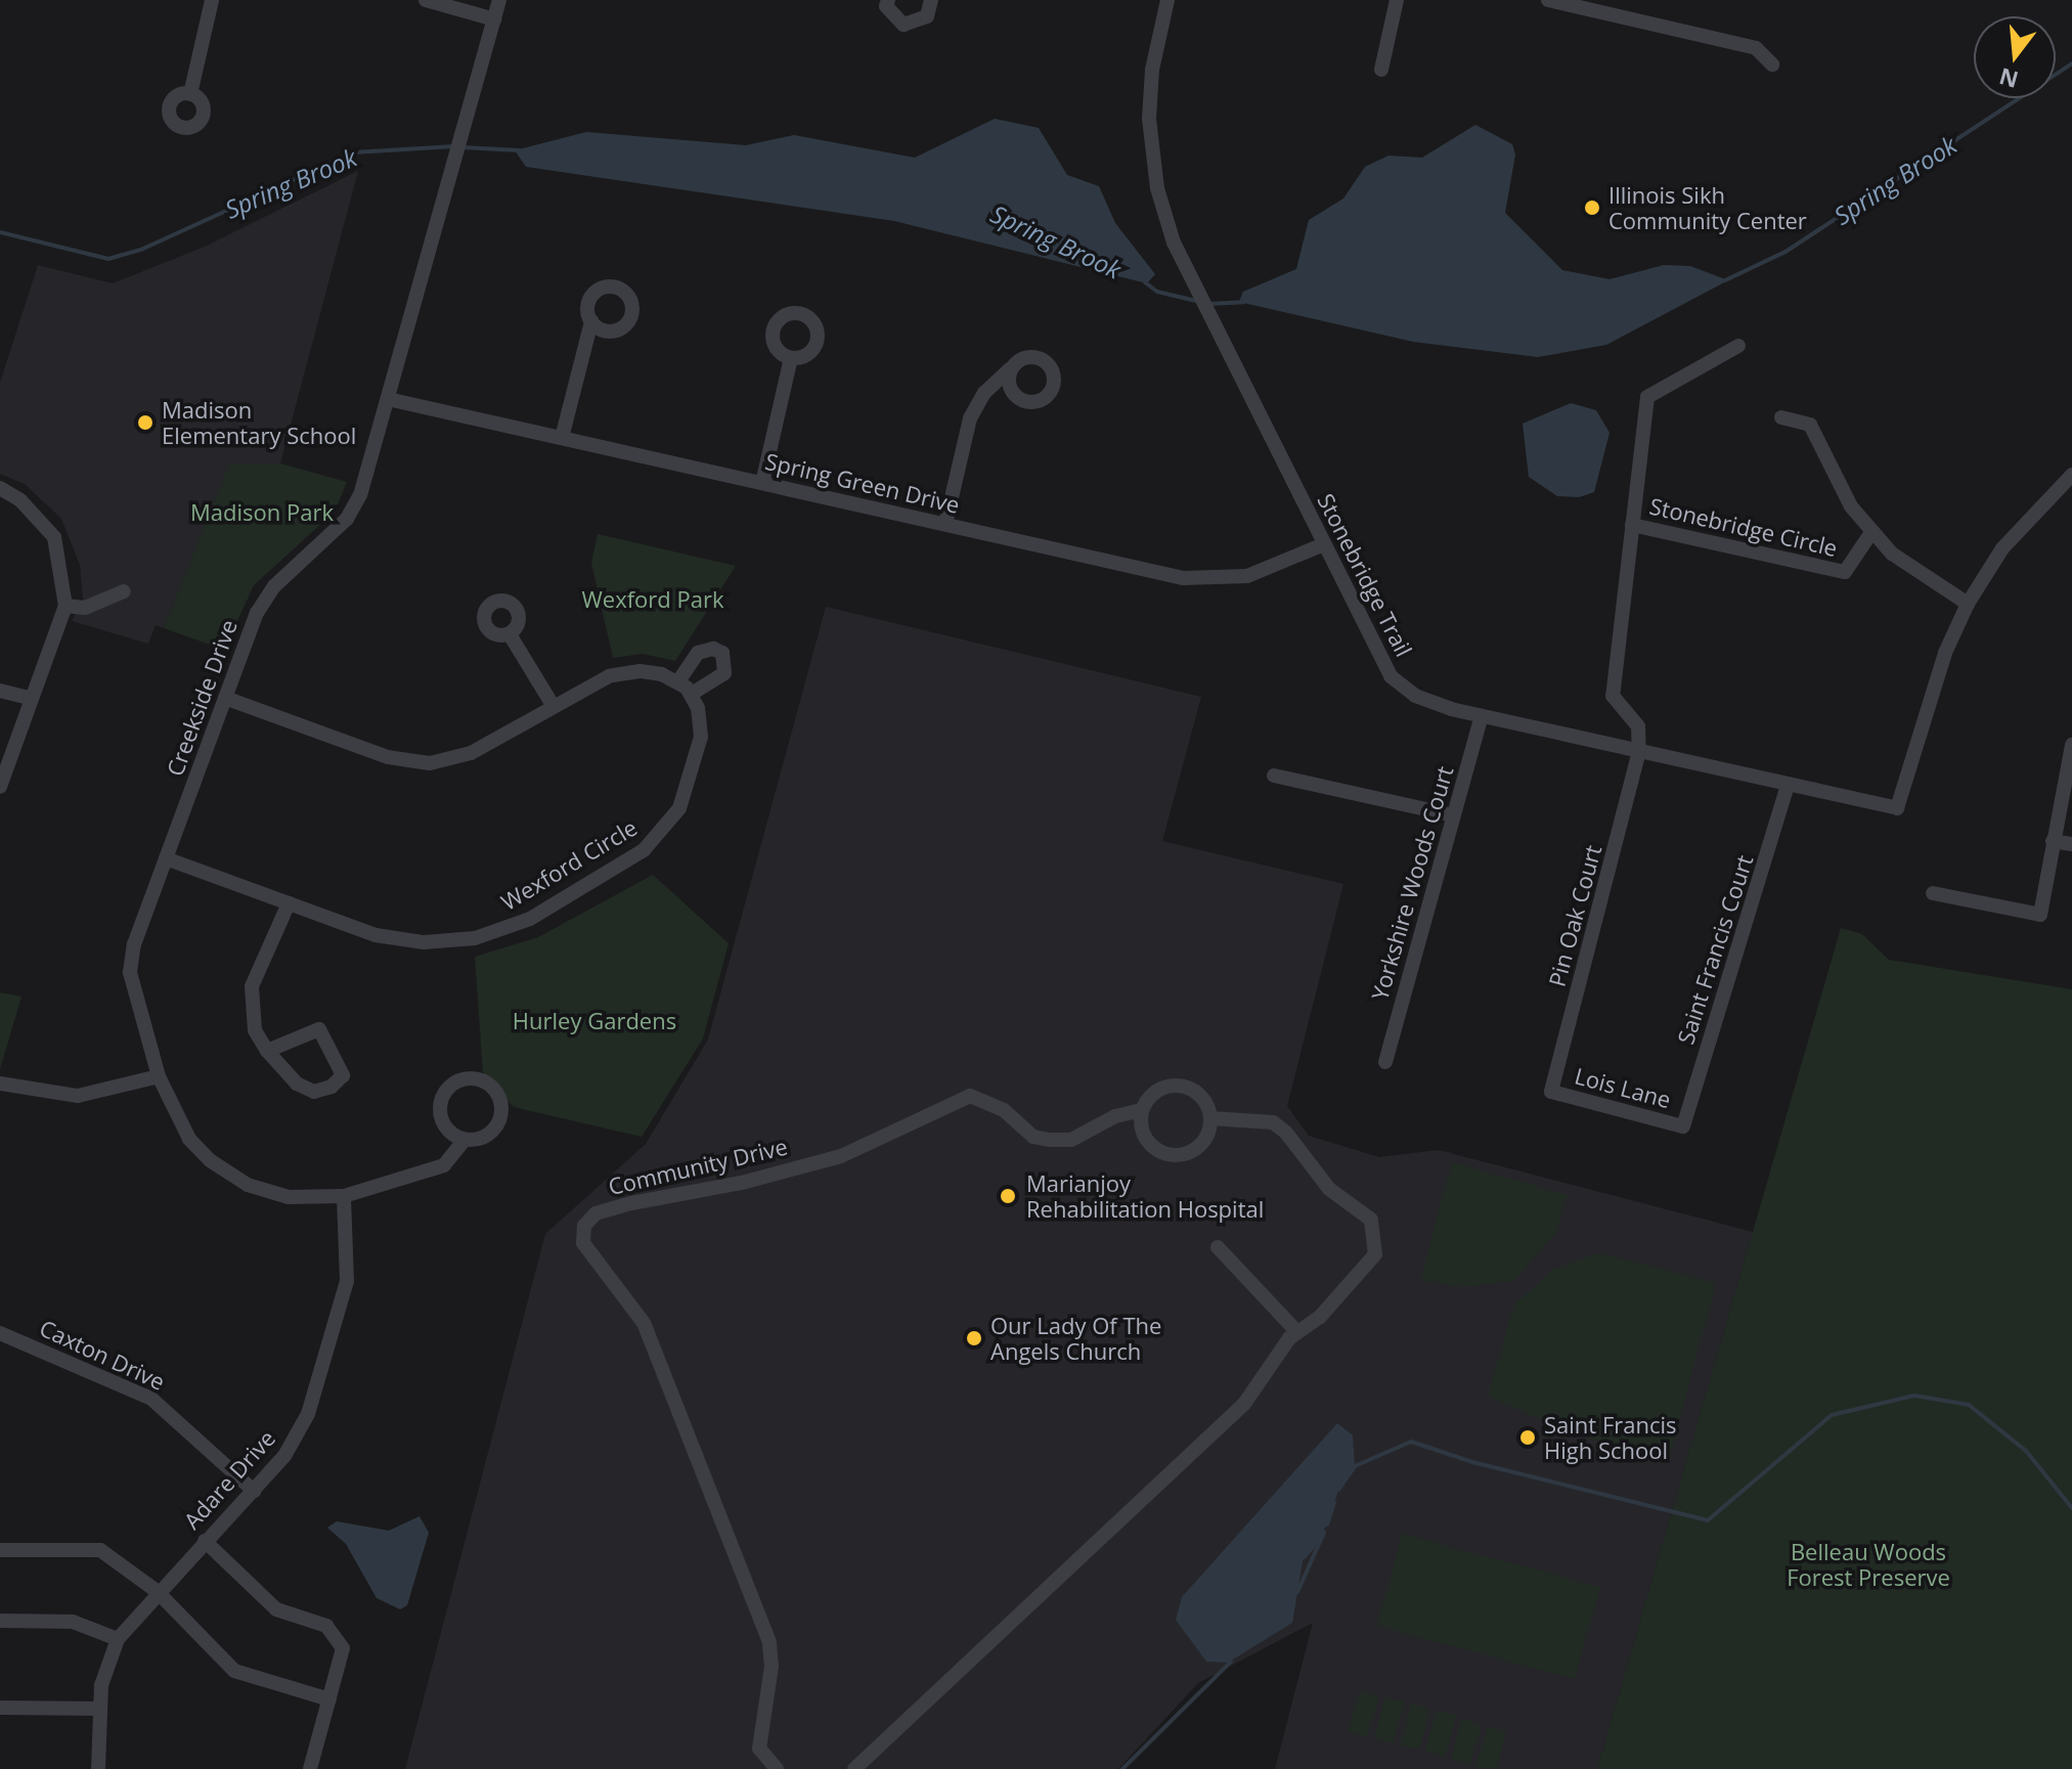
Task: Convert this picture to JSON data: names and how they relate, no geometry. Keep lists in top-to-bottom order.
{
  "streets": {
    "street": [
      "Spring Green Drive",
      "Stonebridge Circle",
      "Stonebridge Trail",
      "Creekside Drive",
      "Wexford Circle",
      "Yorkshire Woods Court",
      "Pin Oak Court",
      "Saint Francis Court",
      "Lois Lane",
      "Community Drive",
      "Caxton Drive",
      "Adare Drive"
    ]
  },
  "crossings": [
    ["Spring Green Drive", "Stonebridge Trail"],
    ["Spring Green Drive", "Creekside Drive"],
    ["Stonebridge Circle", "Stonebridge Trail"],
    ["Stonebridge Circle", "Pin Oak Court"],
    ["Stonebridge Trail", "Yorkshire Woods Court"],
    ["Stonebridge Trail", "Pin Oak Court"],
    ["Stonebridge Trail", "Saint Francis Court"],
    ["Creekside Drive", "Wexford Circle"],
    ["Creekside Drive", "Adare Drive"],
    ["Pin Oak Court", "Lois Lane"],
    ["Saint Francis Court", "Lois Lane"],
    ["Caxton Drive", "Adare Drive"]
  ],
  "water": ["Spring Brook"],
  "parks": [
    "Madison Park",
    "Wexford Park",
    "Hurley Gardens",
    "Belleau Woods Forest Preserve"
  ],
  "places": [
    "Illinois Sikh Community Center",
    "Madison Elementary School",
    "Marianjoy Rehabilitation Hospital",
    "Our Lady Of The Angels Church",
    "Saint Francis High School"
  ],
  "north": "bottom"
}
